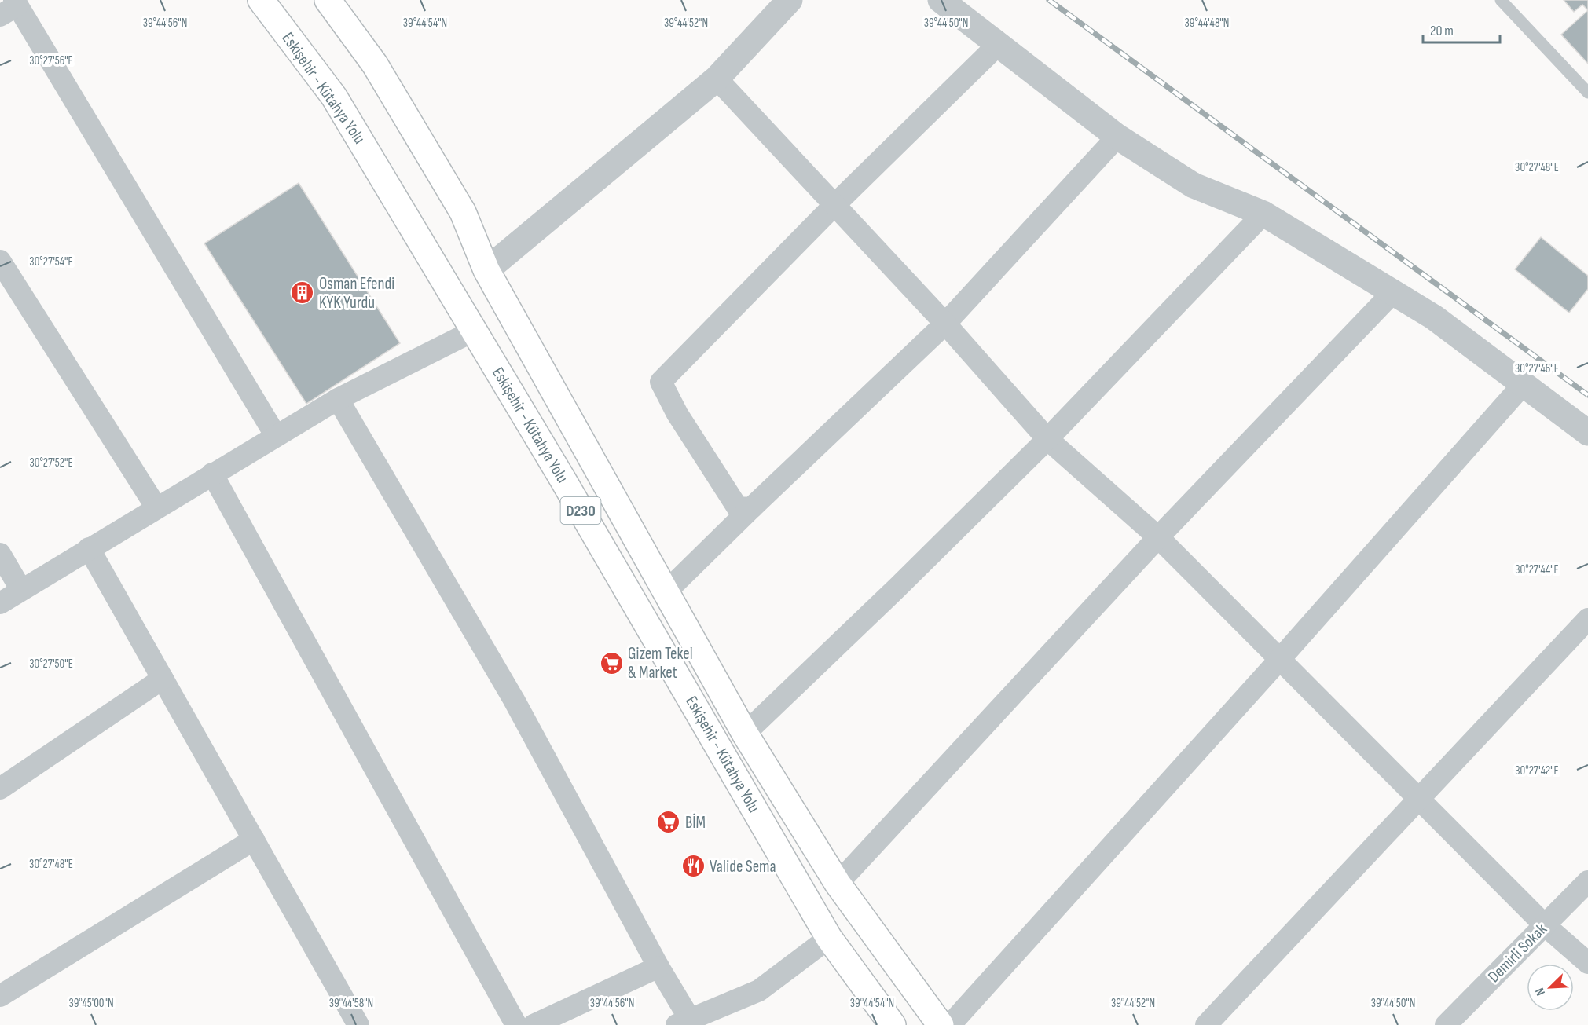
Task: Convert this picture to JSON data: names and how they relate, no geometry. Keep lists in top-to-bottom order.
{
  "streets": {
    "highway": ["Eskişehir - Kütahya Yolu", "D230"],
    "street": ["Demirli Sokak"]
  },
  "places": {
    "building": ["Osman Efendi KYK Yurdu"],
    "supermarket": ["Gizem Tekel & Market", "BİM"],
    "restaurant": ["Valide Sema"]
  },
  "scale_bar": "20 m",
  "north": "bottom left",
  "coordinates": [
    "39°44'50\"N",
    "39°44'56\"N",
    "39°44'54\"N",
    "39°44'52\"N",
    "39°44'48\"N",
    "30°27'56\"E",
    "30°27'48\"E",
    "30°27'54\"E",
    "30°27'46\"E",
    "30°27'52\"E",
    "30°27'44\"E",
    "30°27'50\"E",
    "30°27'42\"E",
    "39°45'00\"N",
    "39°44'58\"N"
  ]
}
